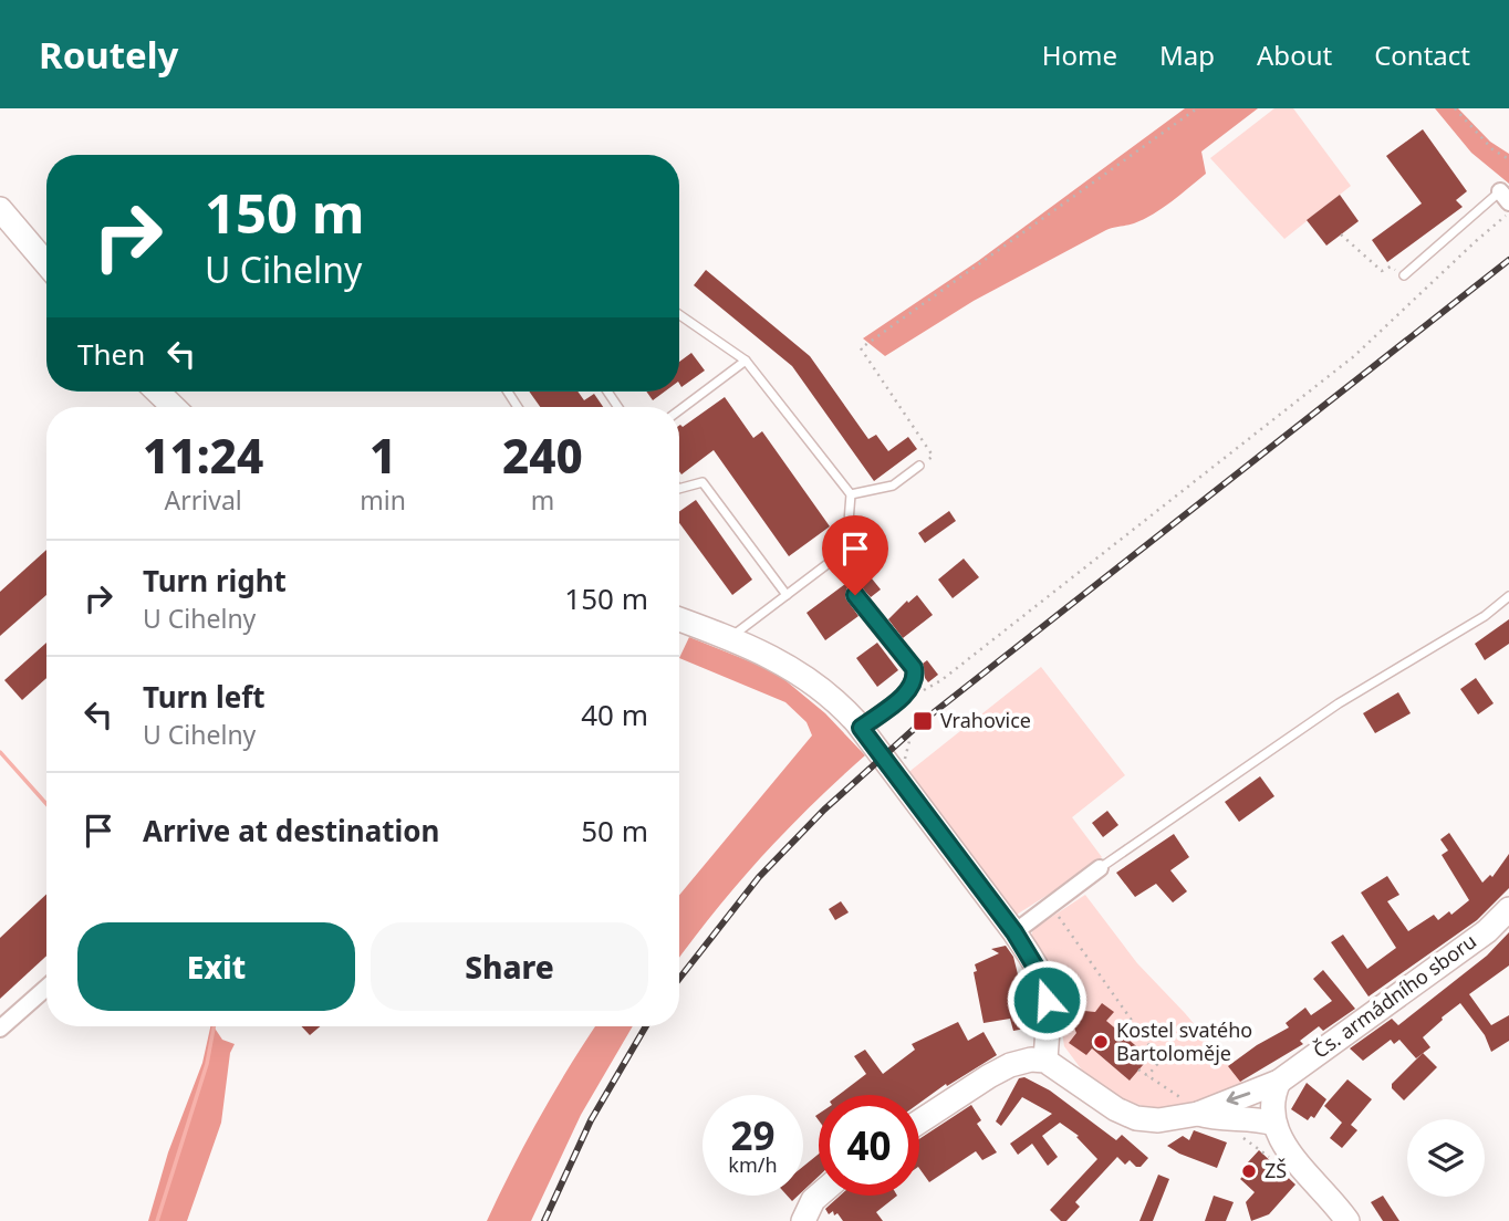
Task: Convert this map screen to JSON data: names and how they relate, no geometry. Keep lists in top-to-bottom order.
{
  "streets": {
    "street": ["Čs. armádního sboru"]
  },
  "places": {
    "transit": ["Vrahovice"],
    "other": ["Kostel svatého Bartoloměje", "ZŠ"]
  },
  "page": {
    "header": "Routely",
    "nav": [
      "Home",
      "Map",
      "About",
      "Contact"
    ],
    "turn": ["150 m", "U Cihelny"],
    "then": "Then",
    "eta": [
      "11:24",
      "Arrival",
      "1",
      "min",
      "240",
      "m"
    ],
    "list": [
      {
        "name": "Turn right",
        "note": "U Cihelny",
        "value": "150 m"
      },
      {
        "name": "Turn left",
        "note": "U Cihelny",
        "value": "40 m"
      },
      {
        "name": "Arrive at destination",
        "value": "50 m"
      }
    ],
    "buttons": ["Exit", "Share"],
    "speed": "29 km/h",
    "limit": "40"
  }
}
